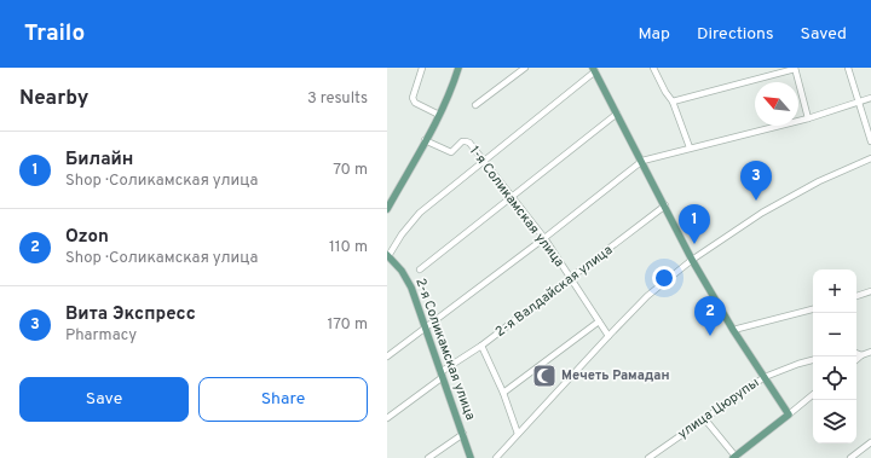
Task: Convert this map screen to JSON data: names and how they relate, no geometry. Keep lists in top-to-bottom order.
{
  "streets": {
    "main road": ["2-я Соликамская улица"],
    "street": ["1-я Соликамская улица", "2-я Валдайская улица", "улица Цюрупы"]
  },
  "crossings": [
    ["1-я Соликамская улица", "2-я Валдайская улица"],
    ["2-я Валдайская улица", "2-я Соликамская улица"]
  ],
  "places": {
    "mosque": ["Мечеть Рамадан"]
  },
  "north": "top left",
  "page": {
    "header": "Trailo",
    "nav": ["Map", "Directions", "Saved"],
    "heading": ["Nearby", "3 results"],
    "list": [
      {
        "mark": "1",
        "name": "Билайн",
        "note": "Shop · Соликамская улица",
        "value": "70 m"
      },
      {
        "mark": "2",
        "name": "Ozon",
        "note": "Shop · Соликамская улица",
        "value": "110 m"
      },
      {
        "mark": "3",
        "name": "Вита Экспресс",
        "note": "Pharmacy",
        "value": "170 m"
      }
    ],
    "pins": ["3", "1", "2"],
    "map_buttons": ["+", "−"],
    "buttons": ["Save", "Share"]
  }
}
